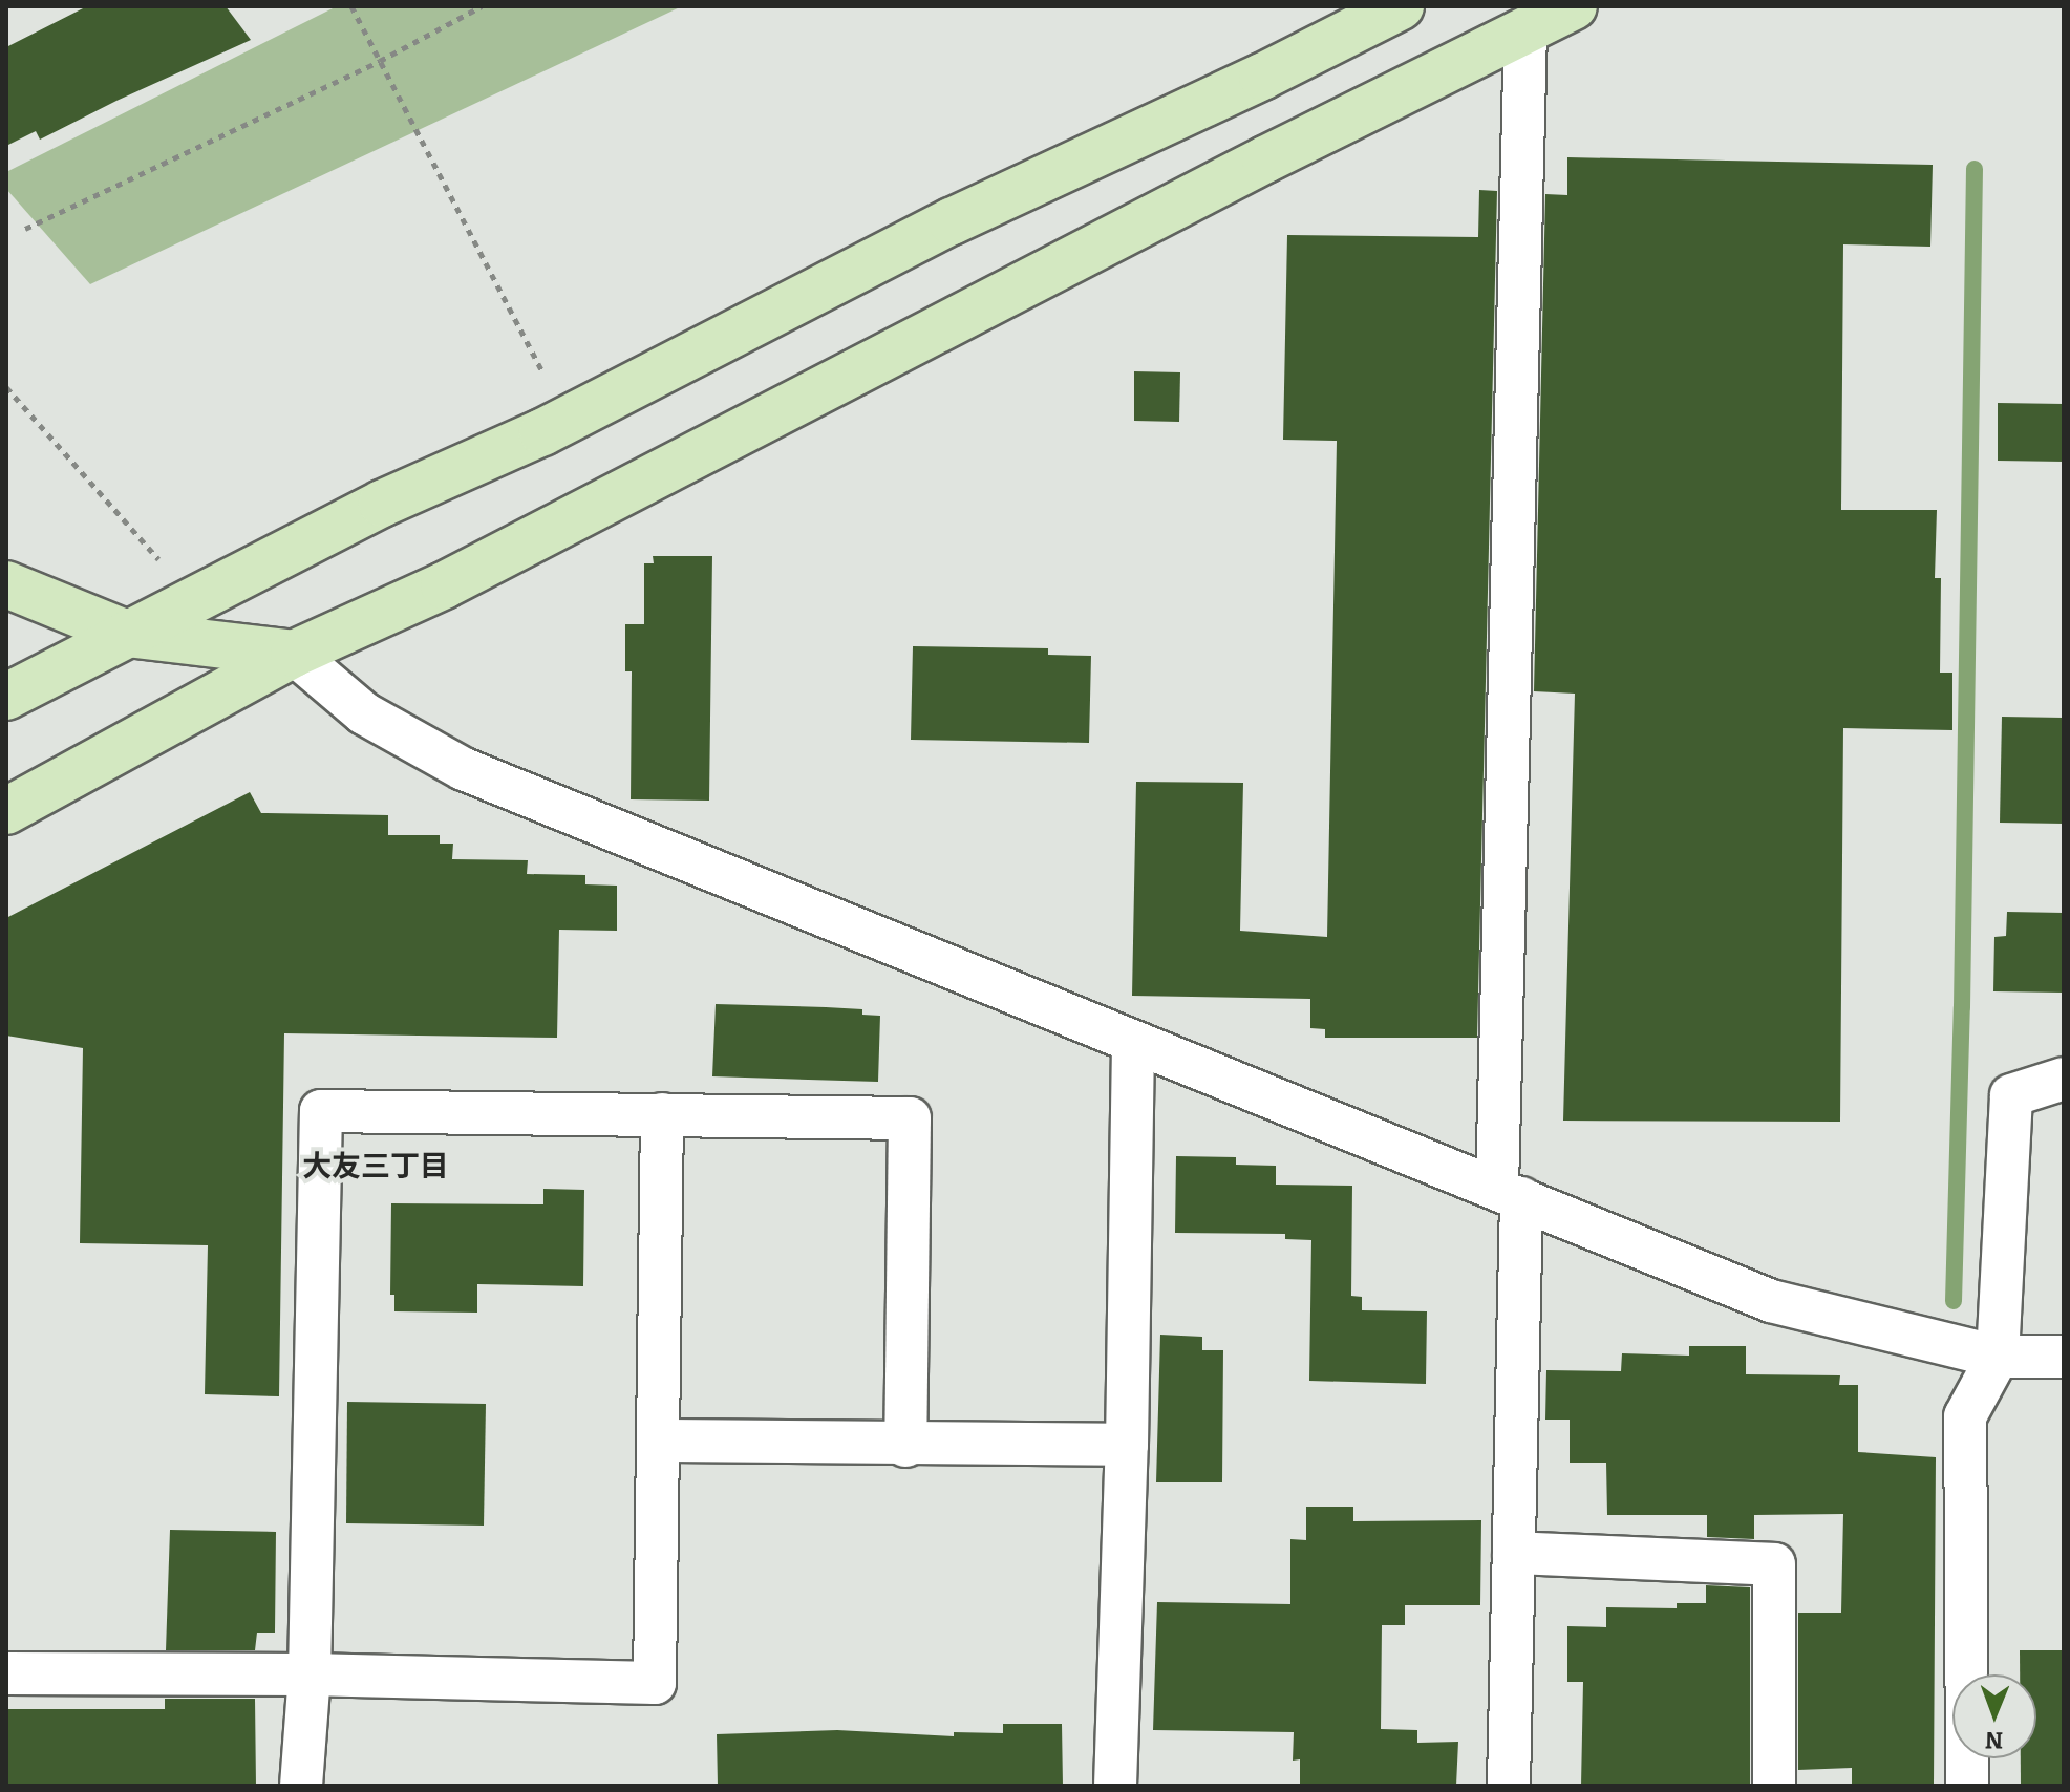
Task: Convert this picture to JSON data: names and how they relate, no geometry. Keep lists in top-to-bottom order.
{
  "districts": ["大友三丁目"],
  "north": "bottom"
}
